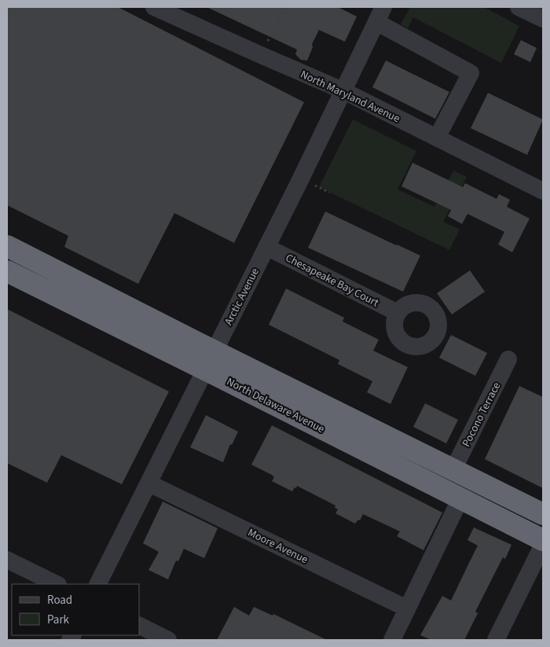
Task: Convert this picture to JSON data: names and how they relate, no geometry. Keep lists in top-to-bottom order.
{
  "streets": {
    "highway": ["North Delaware Avenue"],
    "street": [
      "North Maryland Avenue",
      "Chesapeake Bay Court",
      "Arctic Avenue",
      "Pocono Terrace",
      "Moore Avenue"
    ]
  },
  "crossings": [
    ["North Maryland Avenue", "Arctic Avenue"],
    ["Chesapeake Bay Court", "Arctic Avenue"],
    ["Arctic Avenue", "North Delaware Avenue"],
    ["Arctic Avenue", "Moore Avenue"],
    ["North Delaware Avenue", "Pocono Terrace"]
  ],
  "legend": ["Road", "Park"]
}
